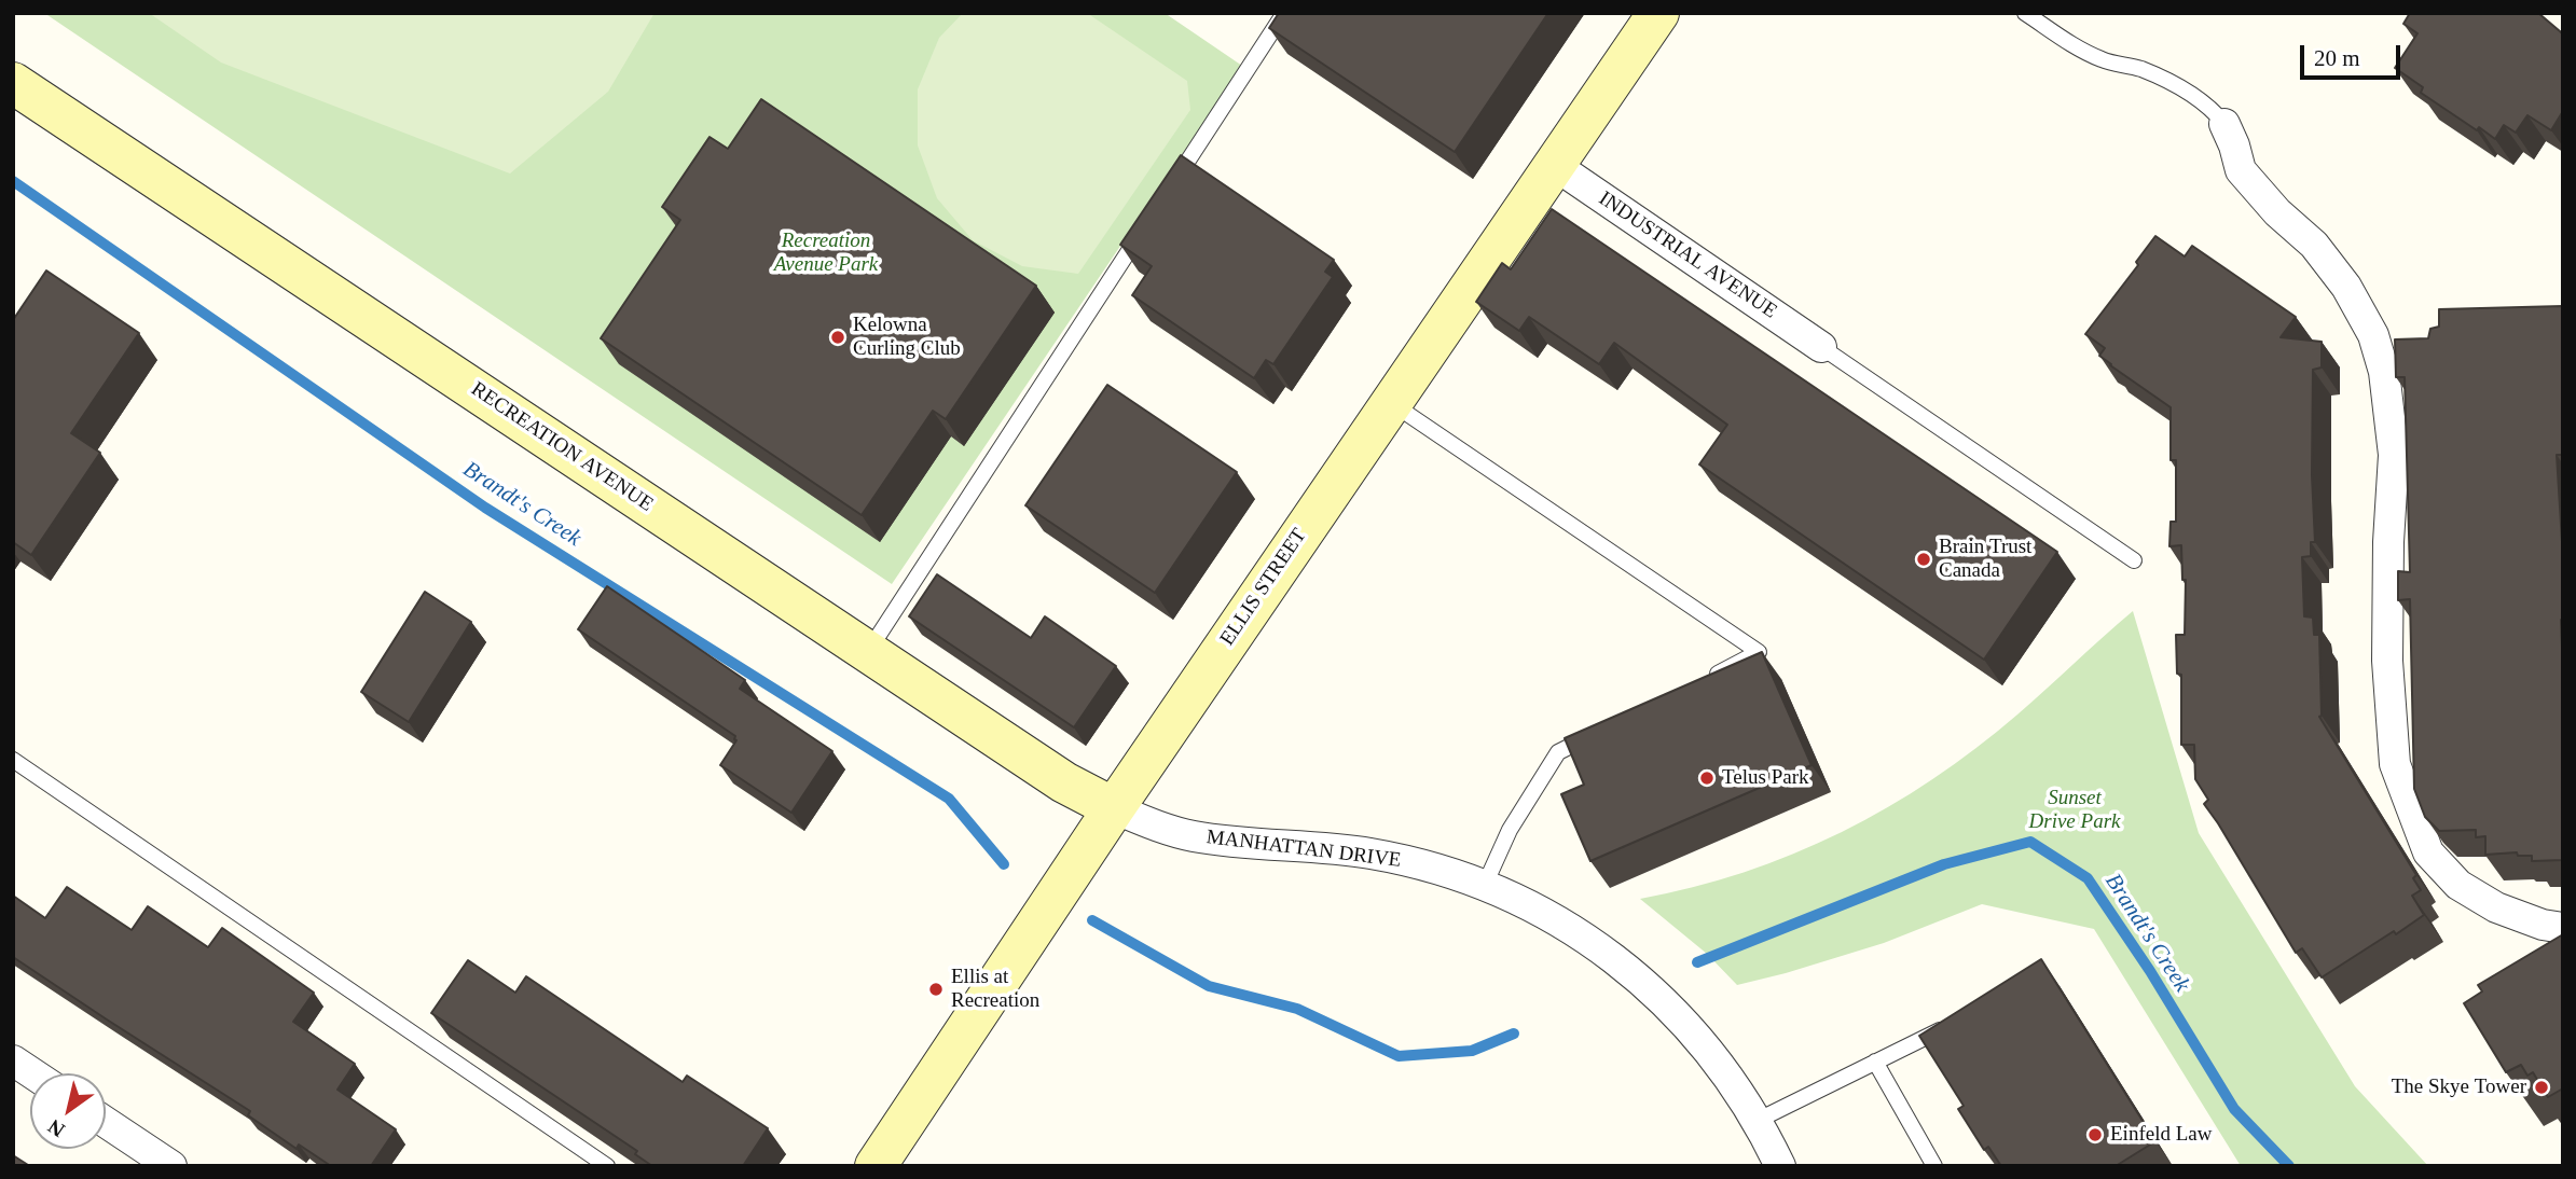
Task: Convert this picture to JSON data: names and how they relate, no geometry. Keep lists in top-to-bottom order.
{
  "streets": {
    "street": [
      "INDUSTRIAL AVENUE",
      "RECREATION AVENUE",
      "ELLIS STREET",
      "MANHATTAN DRIVE"
    ]
  },
  "crossings": [
    ["INDUSTRIAL AVENUE", "ELLIS STREET"],
    ["RECREATION AVENUE", "ELLIS STREET"],
    ["RECREATION AVENUE", "MANHATTAN DRIVE"],
    ["ELLIS STREET", "MANHATTAN DRIVE"]
  ],
  "water": ["Brandt's Creek"],
  "parks": ["Recreation Avenue Park", "Sunset Drive Park"],
  "places": [
    "Kelowna Curling Club",
    "Brain Trust Canada",
    "Telus Park",
    "Ellis at Recreation",
    "The Skye Tower",
    "Einfeld Law"
  ],
  "scale_bar": "20 m",
  "north": "bottom left"
}
